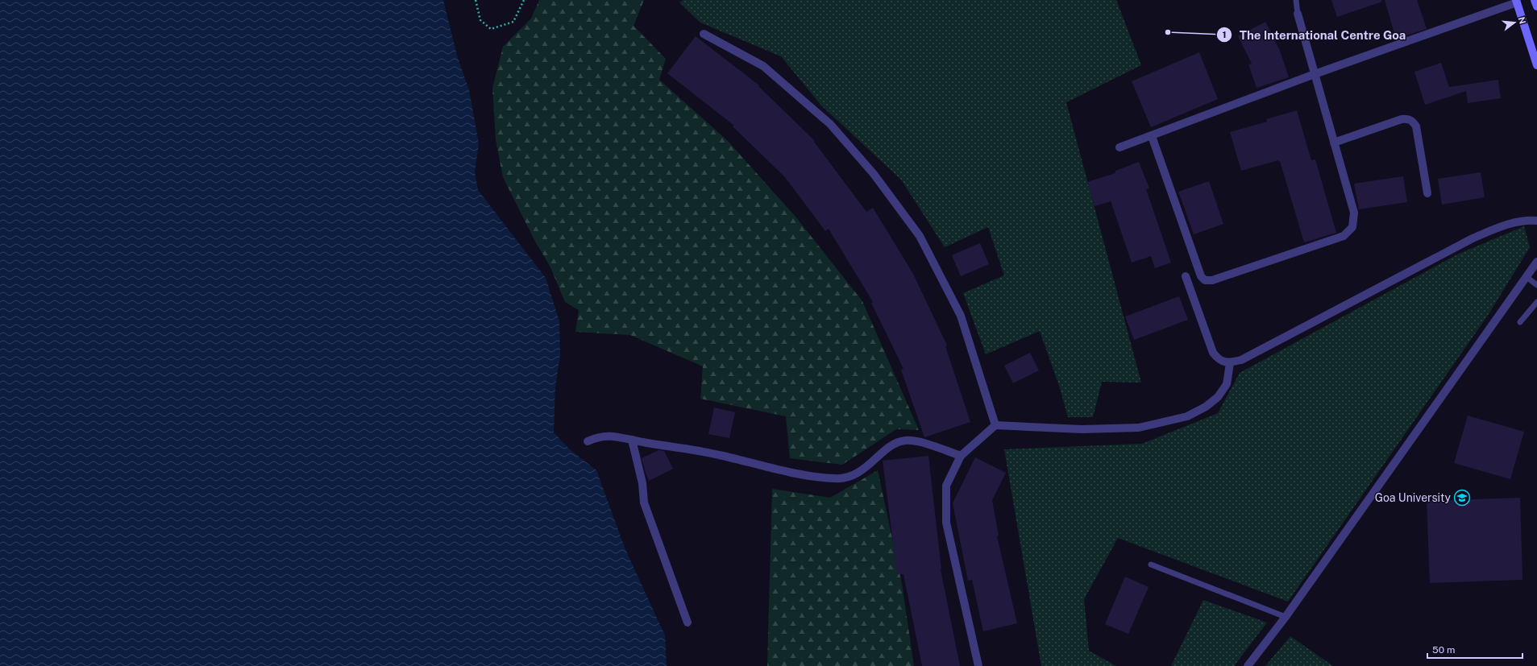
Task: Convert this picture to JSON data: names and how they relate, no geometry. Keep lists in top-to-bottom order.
{
  "places": {
    "other": ["The International Centre Goa"],
    "school or university": ["Goa University"]
  },
  "scale_bar": "50 m",
  "north": "right"
}
